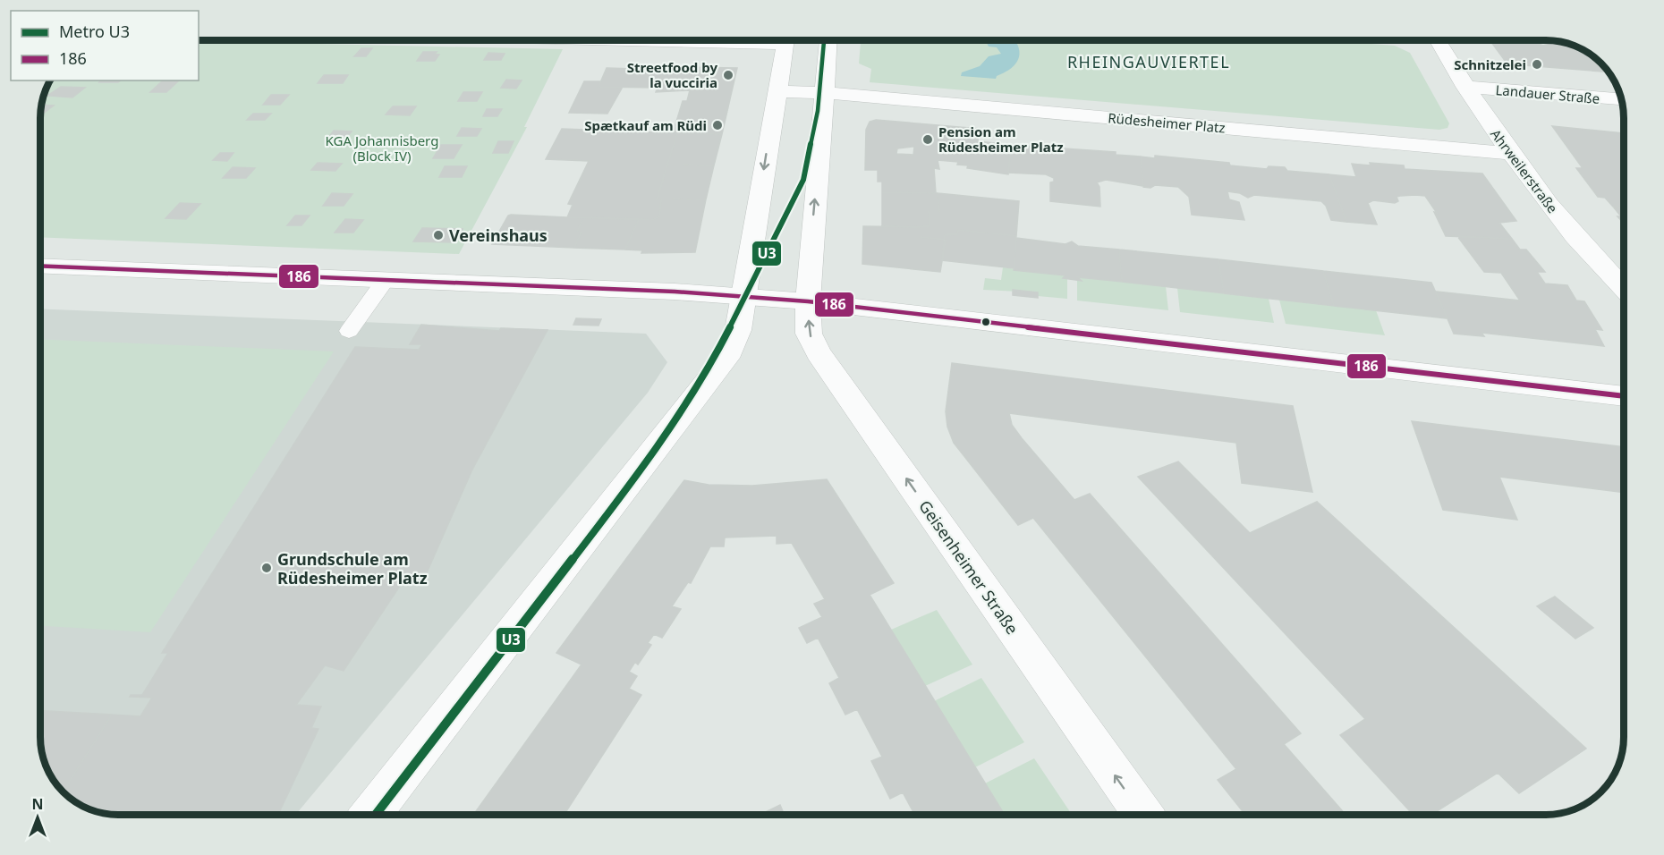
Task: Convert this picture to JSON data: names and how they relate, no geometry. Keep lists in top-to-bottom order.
{
  "streets": {
    "street": [
      "Landauer Straße",
      "Rüdesheimer Platz",
      "Ahrweilerstraße",
      "Geisenheimer Straße"
    ]
  },
  "crossings": [
    ["Landauer Straße", "Ahrweilerstraße"],
    ["Rüdesheimer Platz", "Ahrweilerstraße"],
    ["Rüdesheimer Platz", "Geisenheimer Straße"]
  ],
  "one_way": ["Geisenheimer Straße"],
  "districts": ["RHEINGAUVIERTEL"],
  "parks": ["KGA Johannisberg (Block IV)"],
  "places": [
    "Schnitzelei",
    "Streetfood by la vucciria",
    "Spætkauf am Rüdi",
    "Pension am Rüdesheimer Platz",
    "Vereinshaus",
    "Grundschule am Rüdesheimer Platz"
  ],
  "lines": ["metro line U3", "transit line 186"],
  "legend": ["Metro U3", "186"],
  "north": "top"
}
